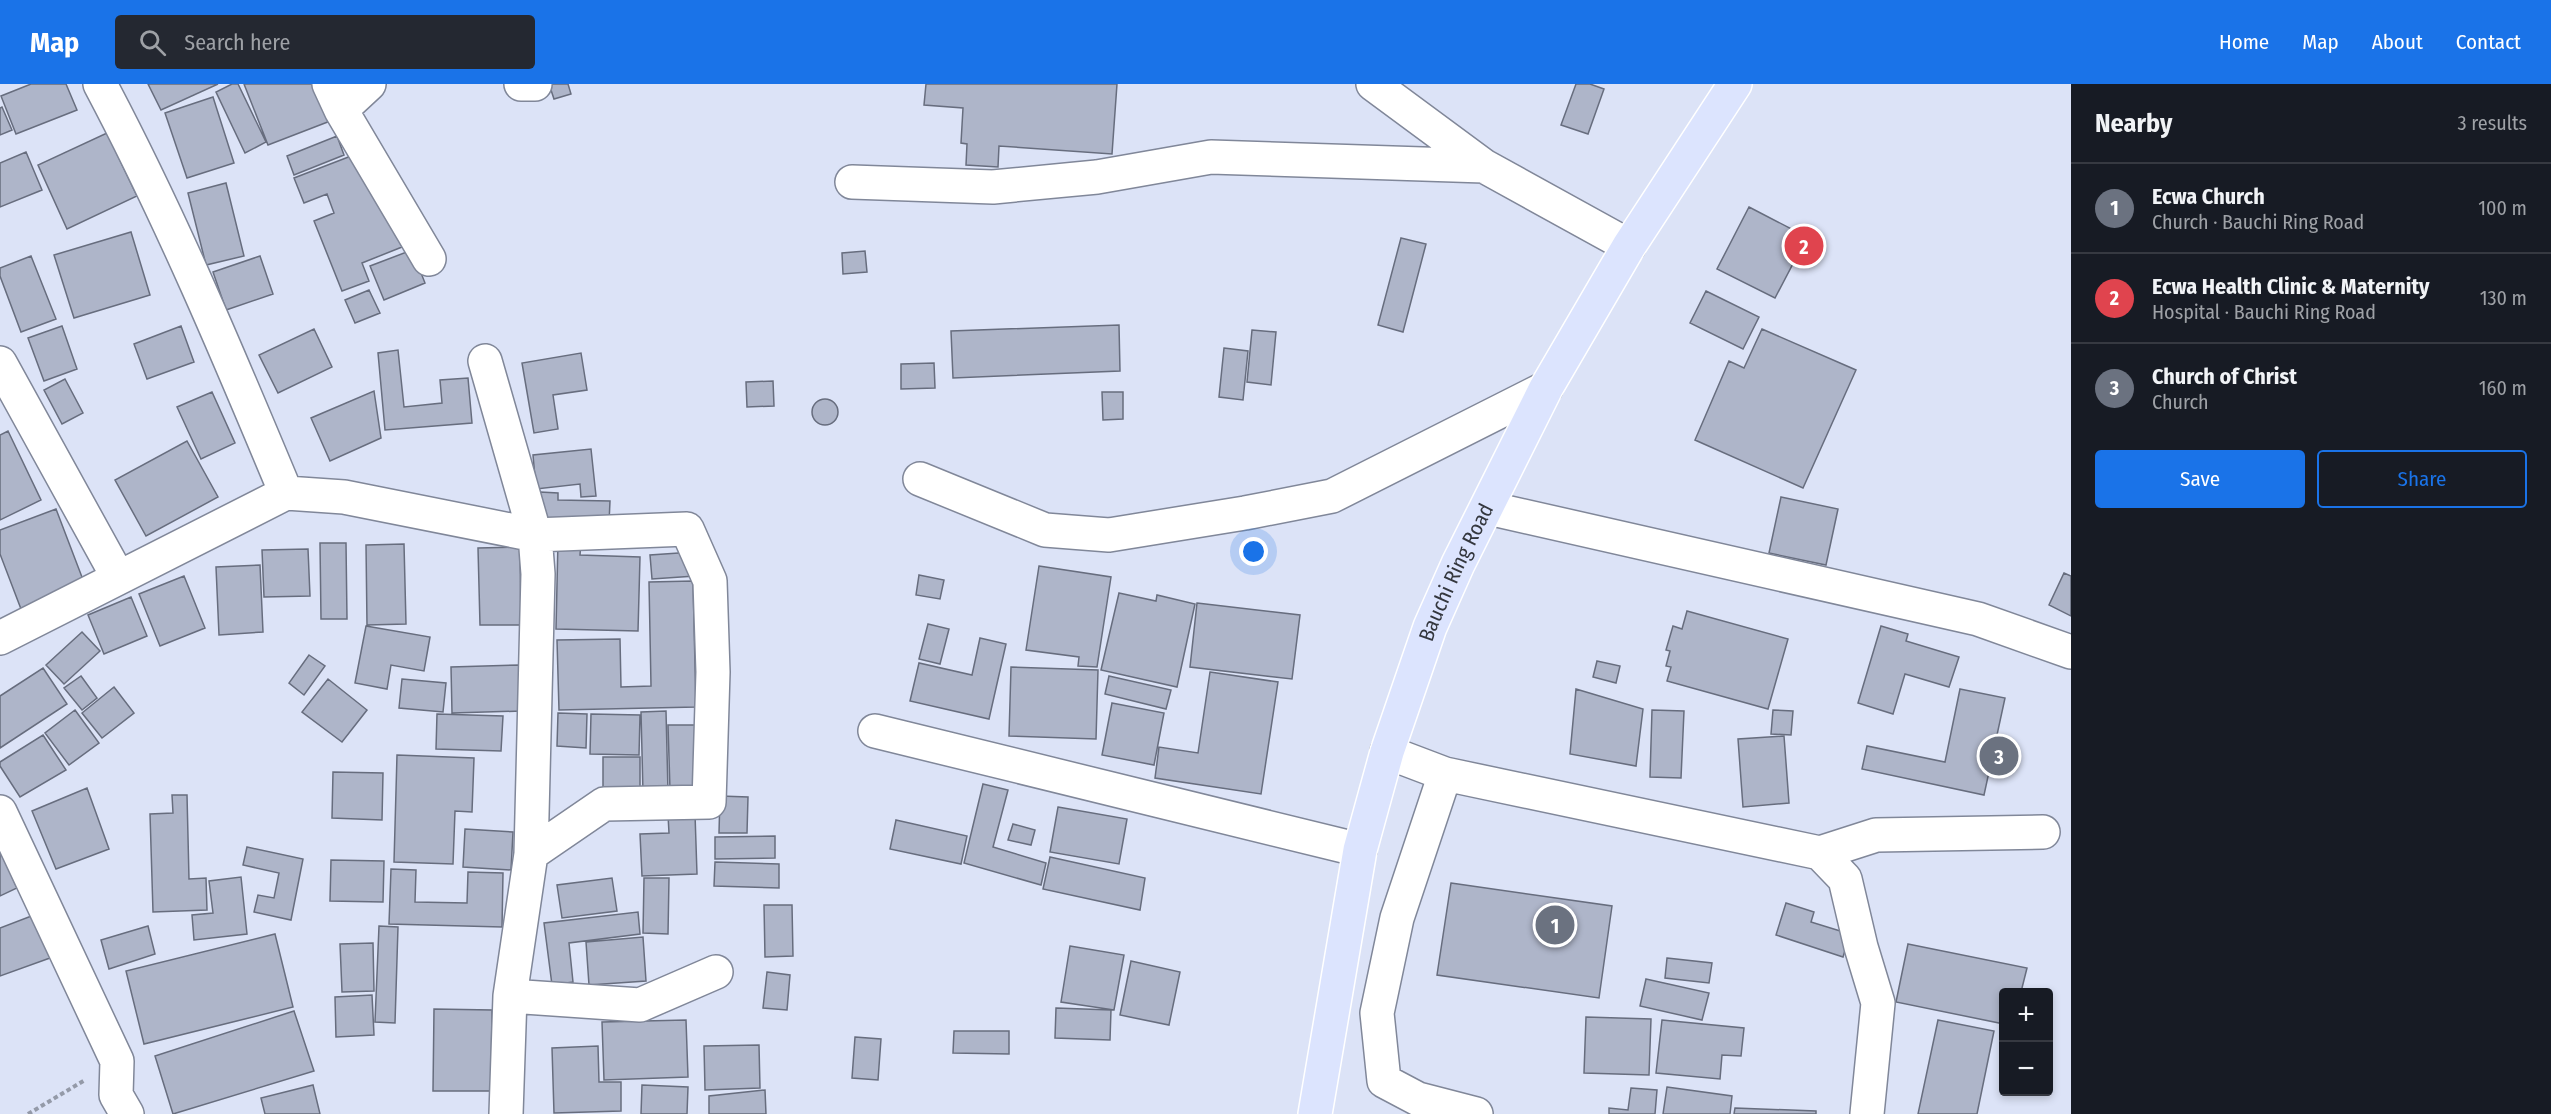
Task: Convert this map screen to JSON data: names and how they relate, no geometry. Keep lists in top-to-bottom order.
{
  "streets": {
    "main road": ["Bauchi Ring Road"]
  },
  "page": {
    "header": "Map",
    "search": "Search here",
    "nav": [
      "Home",
      "Map",
      "About",
      "Contact"
    ],
    "heading": ["Nearby", "3 results"],
    "list": [
      {
        "mark": "1",
        "name": "Ecwa Church",
        "note": "Church · Bauchi Ring Road",
        "value": "100 m"
      },
      {
        "mark": "2",
        "name": "Ecwa Health Clinic & Maternity",
        "note": "Hospital · Bauchi Ring Road",
        "value": "130 m"
      },
      {
        "mark": "3",
        "name": "Church of Christ",
        "note": "Church",
        "value": "160 m"
      }
    ],
    "pins": ["2", "3", "1"],
    "buttons": ["Save", "Share"],
    "map_buttons": ["+", "−"]
  }
}
